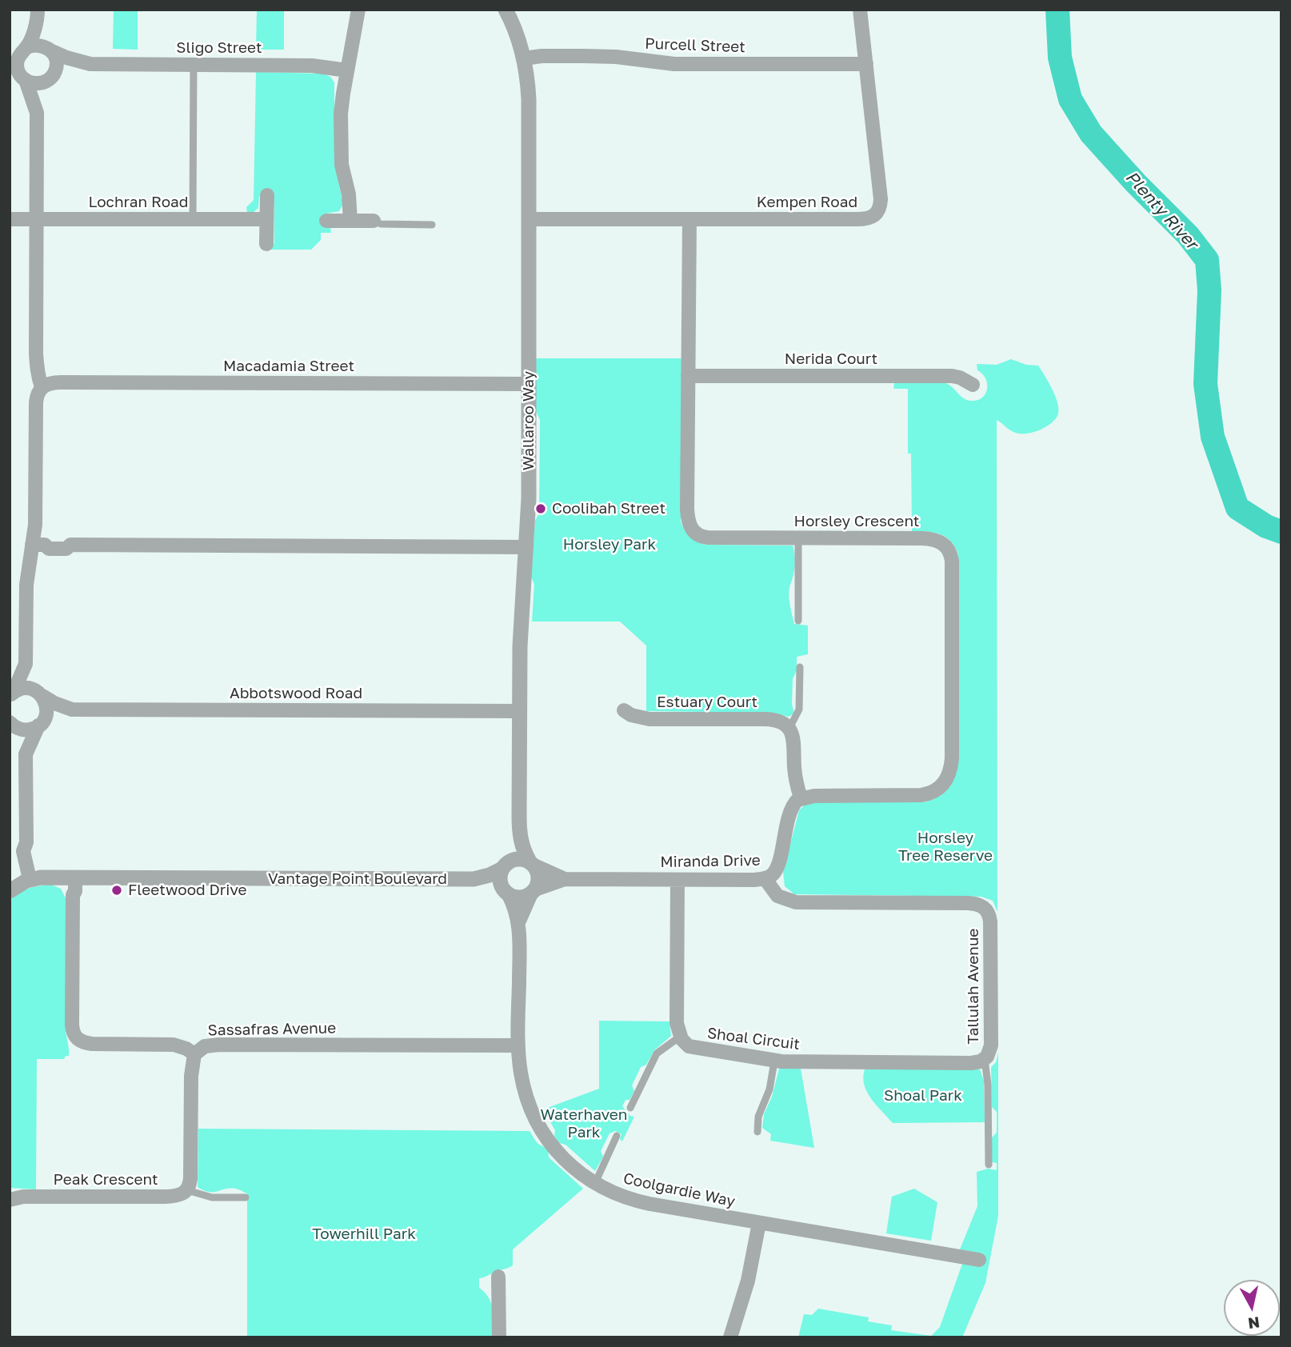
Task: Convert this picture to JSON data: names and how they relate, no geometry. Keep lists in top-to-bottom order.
{
  "streets": {
    "street": [
      "Purcell Street",
      "Sligo Street",
      "Lochran Road",
      "Kempen Road",
      "Nerida Court",
      "Macadamia Street",
      "Wallaroo Way",
      "Horsley Crescent",
      "Abbotswood Road",
      "Estuary Court",
      "Miranda Drive",
      "Vantage Point Boulevard",
      "Tallulah Avenue",
      "Sassafras Avenue",
      "Shoal Circuit",
      "Peak Crescent",
      "Coolgardie Way"
    ]
  },
  "crossings": [
    ["Purcell Street", "Kempen Road"],
    ["Purcell Street", "Wallaroo Way"],
    ["Kempen Road", "Wallaroo Way"],
    ["Kempen Road", "Horsley Crescent"],
    ["Nerida Court", "Horsley Crescent"],
    ["Macadamia Street", "Wallaroo Way"],
    ["Wallaroo Way", "Abbotswood Road"],
    ["Wallaroo Way", "Miranda Drive"],
    ["Wallaroo Way", "Vantage Point Boulevard"],
    ["Wallaroo Way", "Coolgardie Way"],
    ["Horsley Crescent", "Miranda Drive"],
    ["Miranda Drive", "Vantage Point Boulevard"],
    ["Miranda Drive", "Tallulah Avenue"],
    ["Miranda Drive", "Coolgardie Way"],
    ["Vantage Point Boulevard", "Sassafras Avenue"],
    ["Vantage Point Boulevard", "Coolgardie Way"],
    ["Tallulah Avenue", "Shoal Circuit"],
    ["Sassafras Avenue", "Coolgardie Way"]
  ],
  "water": ["Plenty River"],
  "parks": [
    "Horsley Park",
    "Horsley Tree Reserve",
    "Shoal Park",
    "Waterhaven Park",
    "Towerhill Park"
  ],
  "places": ["Coolibah Street", "Fleetwood Drive"],
  "north": "bottom"
}
